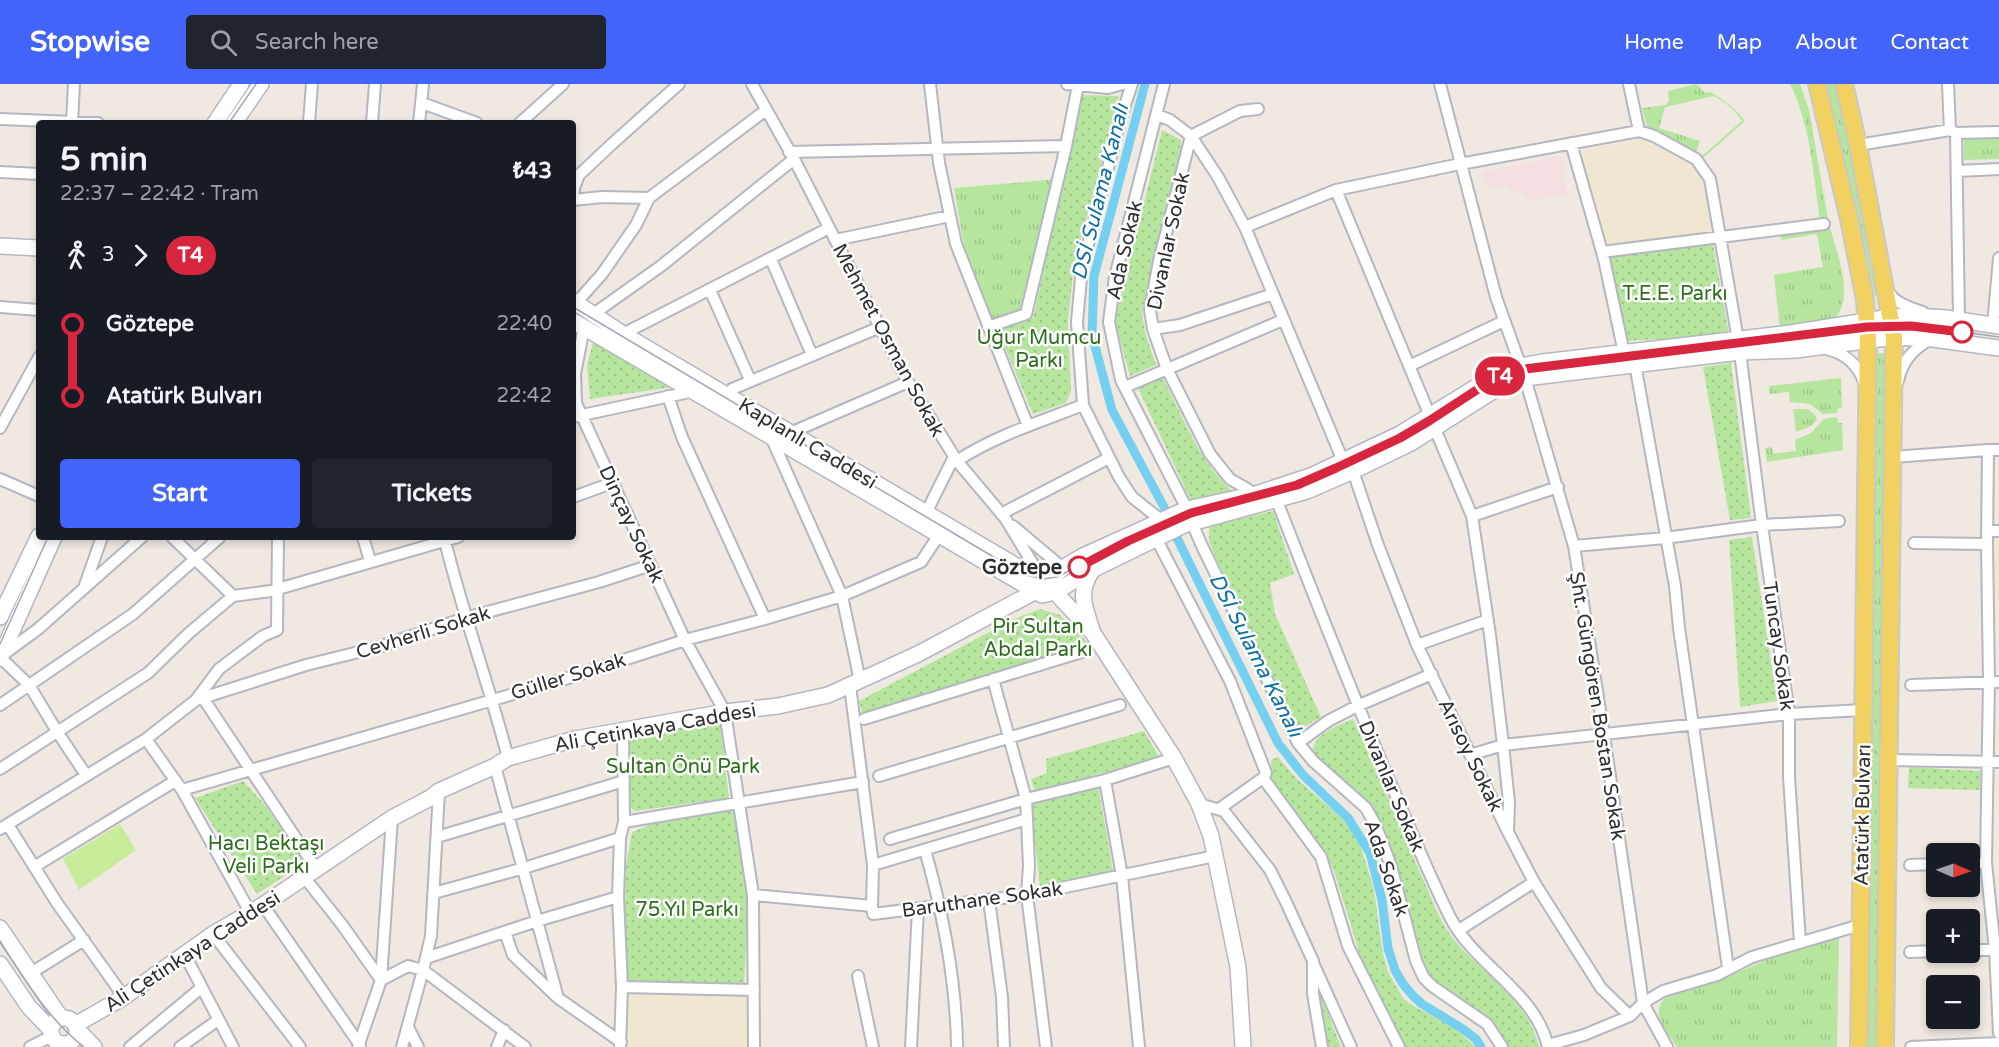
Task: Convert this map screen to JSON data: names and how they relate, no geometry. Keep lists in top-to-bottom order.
{
  "streets": {
    "main road": ["Kaplanlı Caddesi", "Ali Çetinkaya Caddesi", "Atatürk Bulvarı"],
    "street": [
      "Divanlar Sokak",
      "Ada Sokak",
      "Mehmet Osman Sokak",
      "Dinçay Sokak",
      "Cevherli Sokak",
      "Tuncay Sokak",
      "Güller Sokak",
      "Şht. Güngören Bostan Sokak",
      "Arısoy Sokak",
      "Baruthane Sokak"
    ]
  },
  "crossings": [
    ["Divanlar Sokak", "Arısoy Sokak"],
    ["Mehmet Osman Sokak", "Kaplanlı Caddesi"],
    ["Mehmet Osman Sokak", "Ali Çetinkaya Caddesi"],
    ["Kaplanlı Caddesi", "Dinçay Sokak"],
    ["Kaplanlı Caddesi", "Güller Sokak"],
    ["Kaplanlı Caddesi", "Ali Çetinkaya Caddesi"],
    ["Dinçay Sokak", "Cevherli Sokak"],
    ["Dinçay Sokak", "Güller Sokak"],
    ["Dinçay Sokak", "Ali Çetinkaya Caddesi"]
  ],
  "water": ["DSİ Sulama Kanalı"],
  "parks": [
    "T.E.E. Parkı",
    "Uğur Mumcu Parkı",
    "Pir Sultan Abdal Parkı",
    "Sultan Önü Park",
    "Hacı Bektaşı Veli Parkı",
    "75.Yıl Parkı"
  ],
  "places": ["Göztepe"],
  "lines": ["tram line T4"],
  "north": "right",
  "page": {
    "header": "Stopwise",
    "search": "Search here",
    "nav": [
      "Home",
      "Map",
      "About",
      "Contact"
    ],
    "on_map": "T4",
    "heading": ["5 min", "22:37 – 22:42 · Tram", "₺43"],
    "legs": ["3", "T4"],
    "list": [
      {
        "name": "Göztepe",
        "value": "22:40"
      },
      {
        "name": "Atatürk Bulvarı",
        "value": "22:42"
      }
    ],
    "buttons": ["Start", "Tickets"],
    "map_buttons": ["+", "−"]
  }
}
